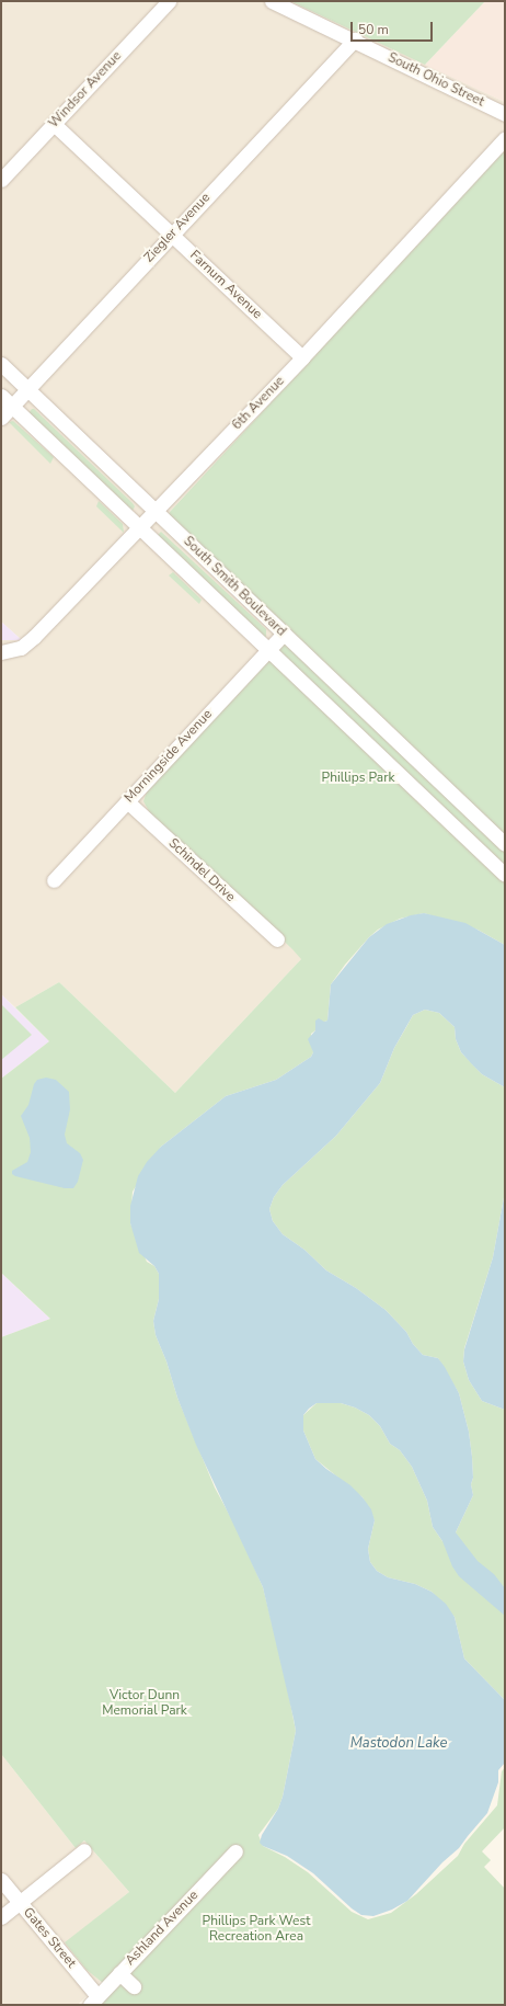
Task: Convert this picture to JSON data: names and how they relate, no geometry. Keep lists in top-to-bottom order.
{
  "streets": {
    "street": [
      "South Ohio Street",
      "Windsor Avenue",
      "Ziegler Avenue",
      "Farnum Avenue",
      "6th Avenue",
      "South Smith Boulevard",
      "Morningside Avenue",
      "Schindel Drive",
      "Ashland Avenue",
      "Gates Street"
    ]
  },
  "crossings": [
    ["South Ohio Street", "Ziegler Avenue"],
    ["Windsor Avenue", "Farnum Avenue"],
    ["Ziegler Avenue", "Farnum Avenue"],
    ["Ziegler Avenue", "South Smith Boulevard"],
    ["Farnum Avenue", "6th Avenue"],
    ["6th Avenue", "South Smith Boulevard"],
    ["South Smith Boulevard", "Morningside Avenue"],
    ["Morningside Avenue", "Schindel Drive"],
    ["Ashland Avenue", "Gates Street"]
  ],
  "water": ["Mastodon Lake"],
  "parks": ["Phillips Park", "Victor Dunn Memorial Park", "Phillips Park West Recreation Area"],
  "scale_bar": "50 m"
}
